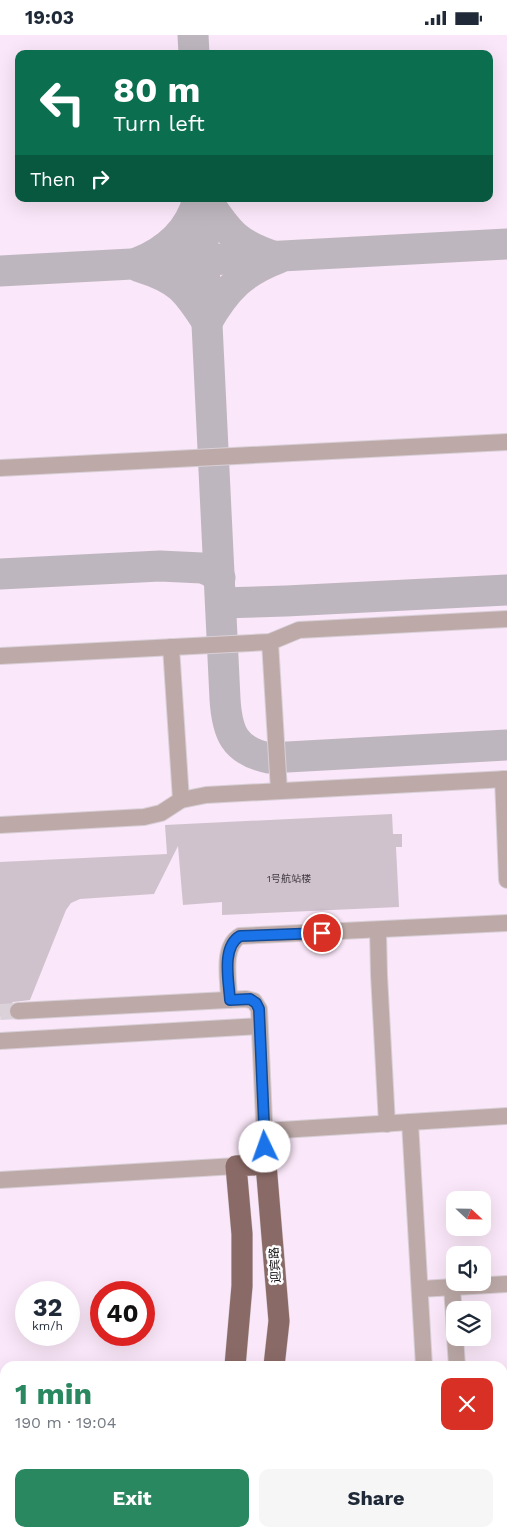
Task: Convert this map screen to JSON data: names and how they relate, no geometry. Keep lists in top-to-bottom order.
{
  "streets": {
    "main road": ["迎宾路"]
  },
  "house_numbers": ["1号航站楼"],
  "north": "right",
  "page": {
    "status": "19:03",
    "turn": ["80 m", "Turn left"],
    "then": "Then",
    "speed": "32 km/h",
    "limit": "40",
    "heading": ["1 min", "190 m · 19:04"],
    "buttons": ["Exit", "Share"]
  }
}
